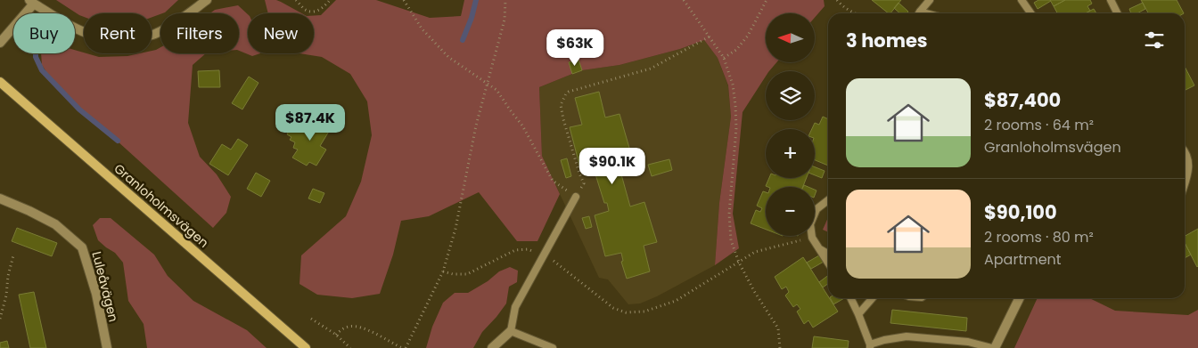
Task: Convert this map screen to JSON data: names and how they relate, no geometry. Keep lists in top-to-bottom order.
{
  "streets": {
    "street": ["Granloholmsvägen", "Luleåvägen"]
  },
  "north": "left",
  "page": {
    "map_buttons": ["+", "−"],
    "chip": [
      "Buy",
      "Rent",
      "Filters",
      "New"
    ],
    "heading": "3 homes",
    "price": ["$63K", "$87.4K", "$90.1K"],
    "list": [
      {
        "name": "$87,400",
        "note": "2 rooms · 64 m² · Granloholmsvägen"
      },
      {
        "name": "$90,100",
        "note": "2 rooms · 80 m² · Apartment"
      }
    ]
  }
}
